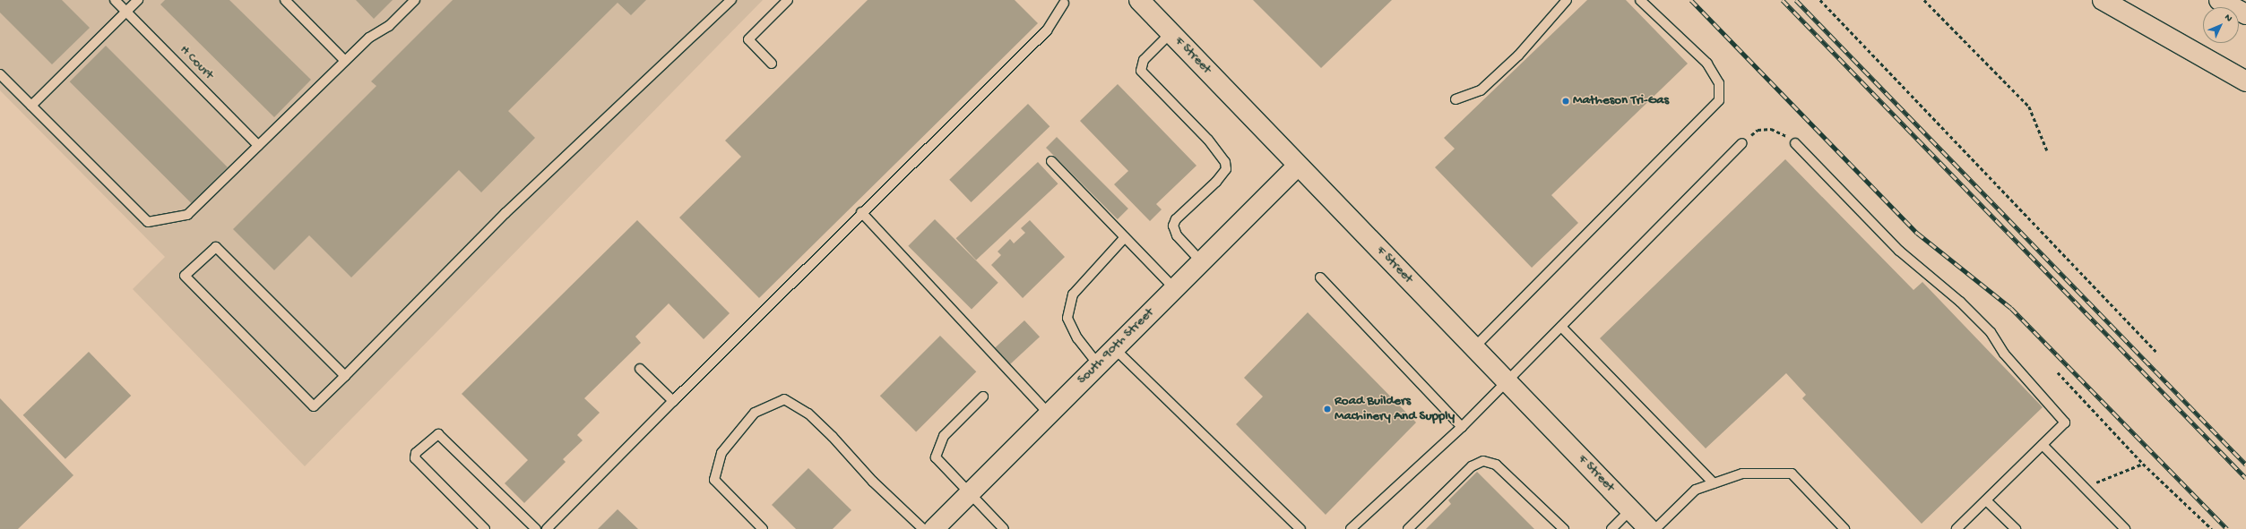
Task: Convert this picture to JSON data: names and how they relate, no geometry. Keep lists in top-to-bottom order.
{
  "streets": {
    "main road": ["F Street", "South 90th Street"],
    "lane": ["H Court"]
  },
  "crossings": [
    ["F Street", "South 90th Street"]
  ],
  "places": ["Matheson Tri-Gas", "Road Builders Machinery And Supply"],
  "north": "top right"
}
